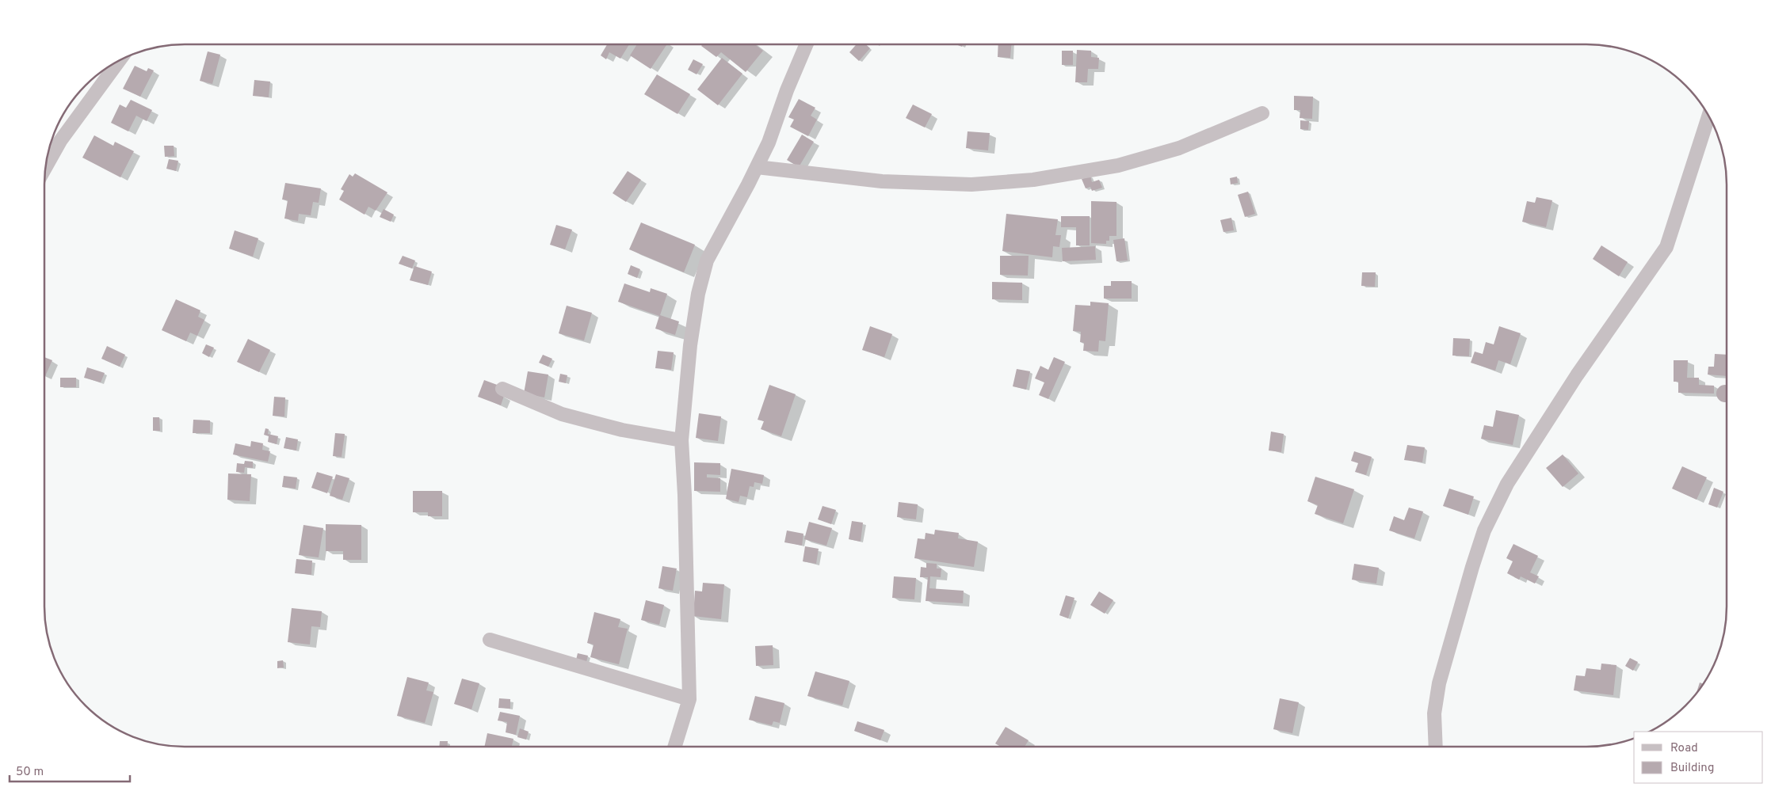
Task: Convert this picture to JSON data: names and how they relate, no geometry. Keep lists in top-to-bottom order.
{
  "legend": ["Road", "Building"],
  "scale_bar": "50 m"
}
